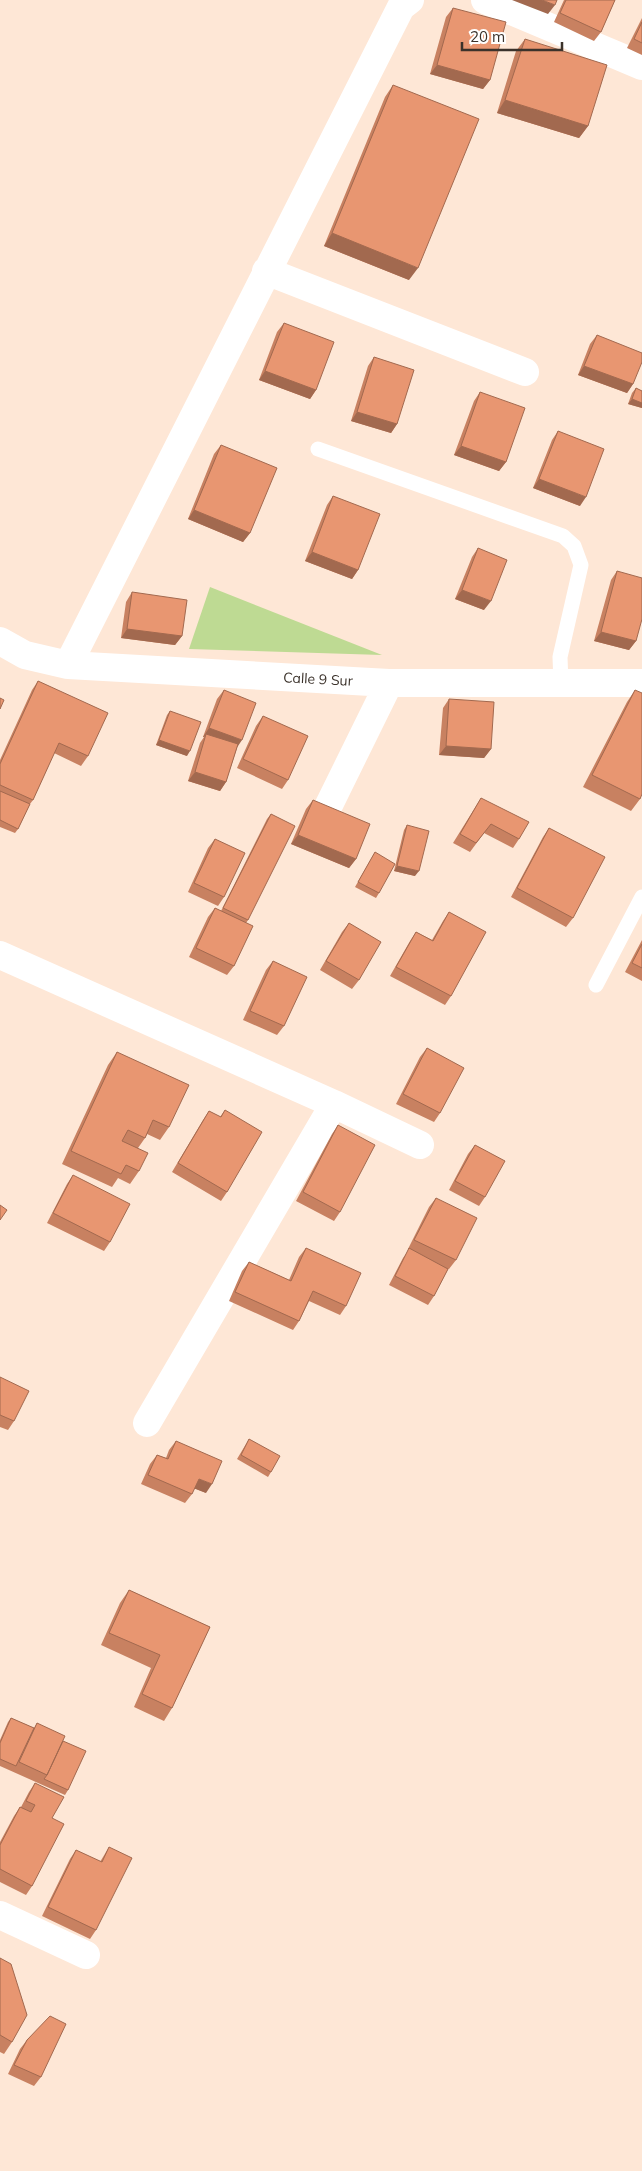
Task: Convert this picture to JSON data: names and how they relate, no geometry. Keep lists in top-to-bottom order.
{
  "streets": {
    "street": ["Calle 9 Sur"]
  },
  "scale_bar": "20 m"
}
